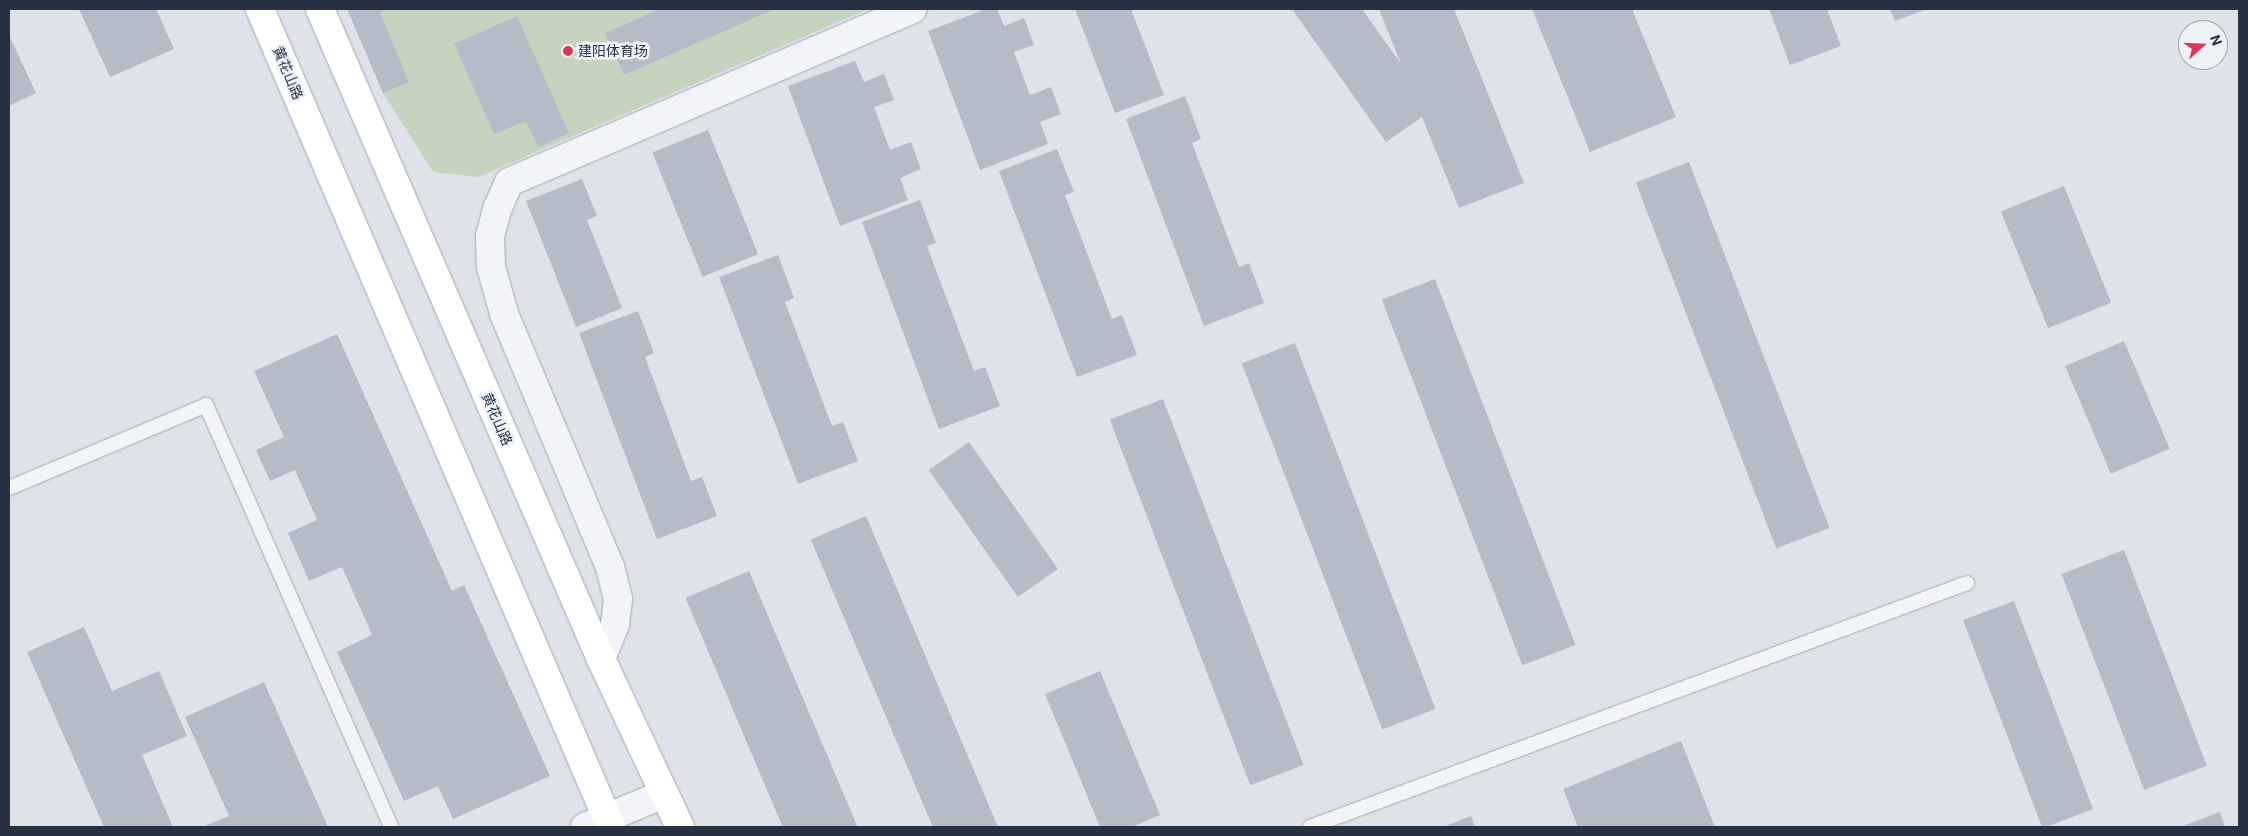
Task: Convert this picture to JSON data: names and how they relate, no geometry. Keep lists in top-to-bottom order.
{
  "streets": {
    "main road": ["黄花山路"]
  },
  "places": ["建阳体育场"],
  "north": "right"
}
